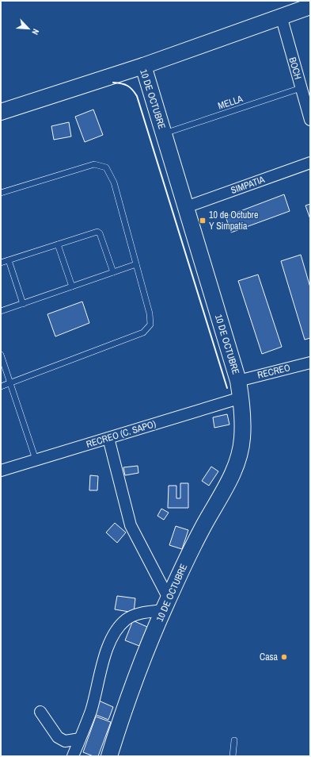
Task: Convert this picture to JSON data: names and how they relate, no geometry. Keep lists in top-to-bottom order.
{
  "streets": {
    "main road": ["10 DE OCTUBRE"],
    "street": [
      "BOCH",
      "SIMPATIA",
      "RECREO",
      "RECREO (C. SAPO)"
    ],
    "lane": ["MELLA"]
  },
  "crossings": [
    ["BOCH", "MELLA"],
    ["10 DE OCTUBRE", "MELLA"],
    ["10 DE OCTUBRE", "SIMPATIA"],
    ["10 DE OCTUBRE", "RECREO"],
    ["10 DE OCTUBRE", "RECREO (C. SAPO)"]
  ],
  "places": {
    "transit": ["10 de Octubre Y Simpatía"],
    "other": ["Casa"]
  },
  "north": "bottom right"
}
